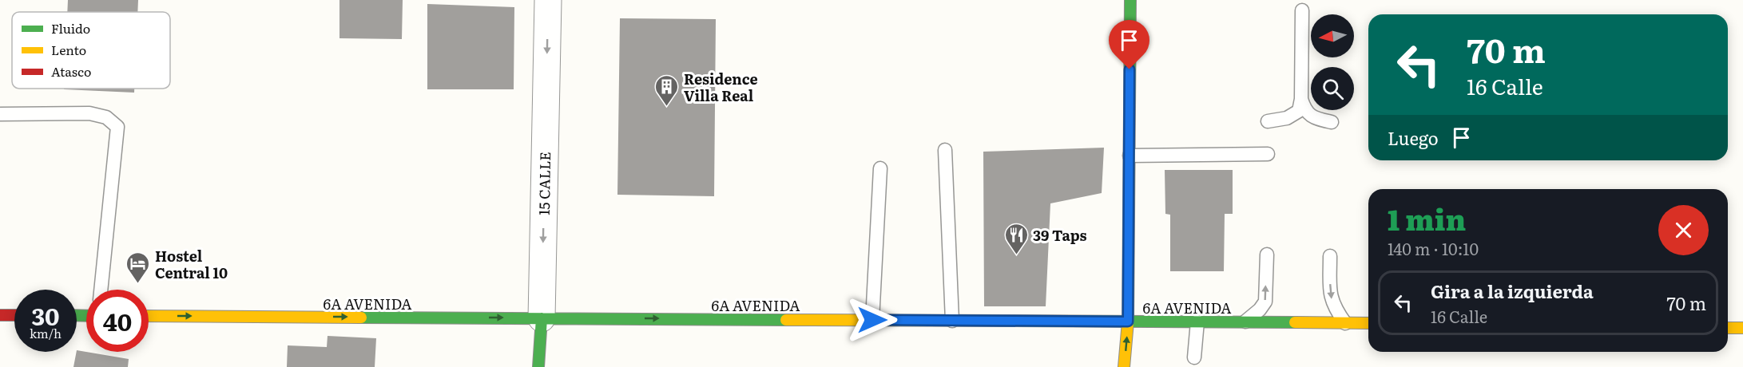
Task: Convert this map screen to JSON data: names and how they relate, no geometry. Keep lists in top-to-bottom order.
{
  "streets": {
    "street": ["15 CALLE", "6A AVENIDA"]
  },
  "crossings": [
    ["15 CALLE", "6A AVENIDA"]
  ],
  "one_way": ["15 CALLE", "6A AVENIDA"],
  "places": {
    "building": ["Residence Villa Real"],
    "restaurant": ["39 Taps"],
    "hotel": ["Hostel Central 10"]
  },
  "legend": ["Fluido", "Lento", "Atasco"],
  "north": "left",
  "page": {
    "turn": ["70 m", "16 Calle"],
    "then": "Luego",
    "heading": ["1 min", "140 m · 10:10"],
    "list": [
      {
        "name": "Gira a la izquierda",
        "note": "16 Calle",
        "value": "70 m"
      }
    ],
    "speed": "30 km/h",
    "limit": "40"
  }
}
